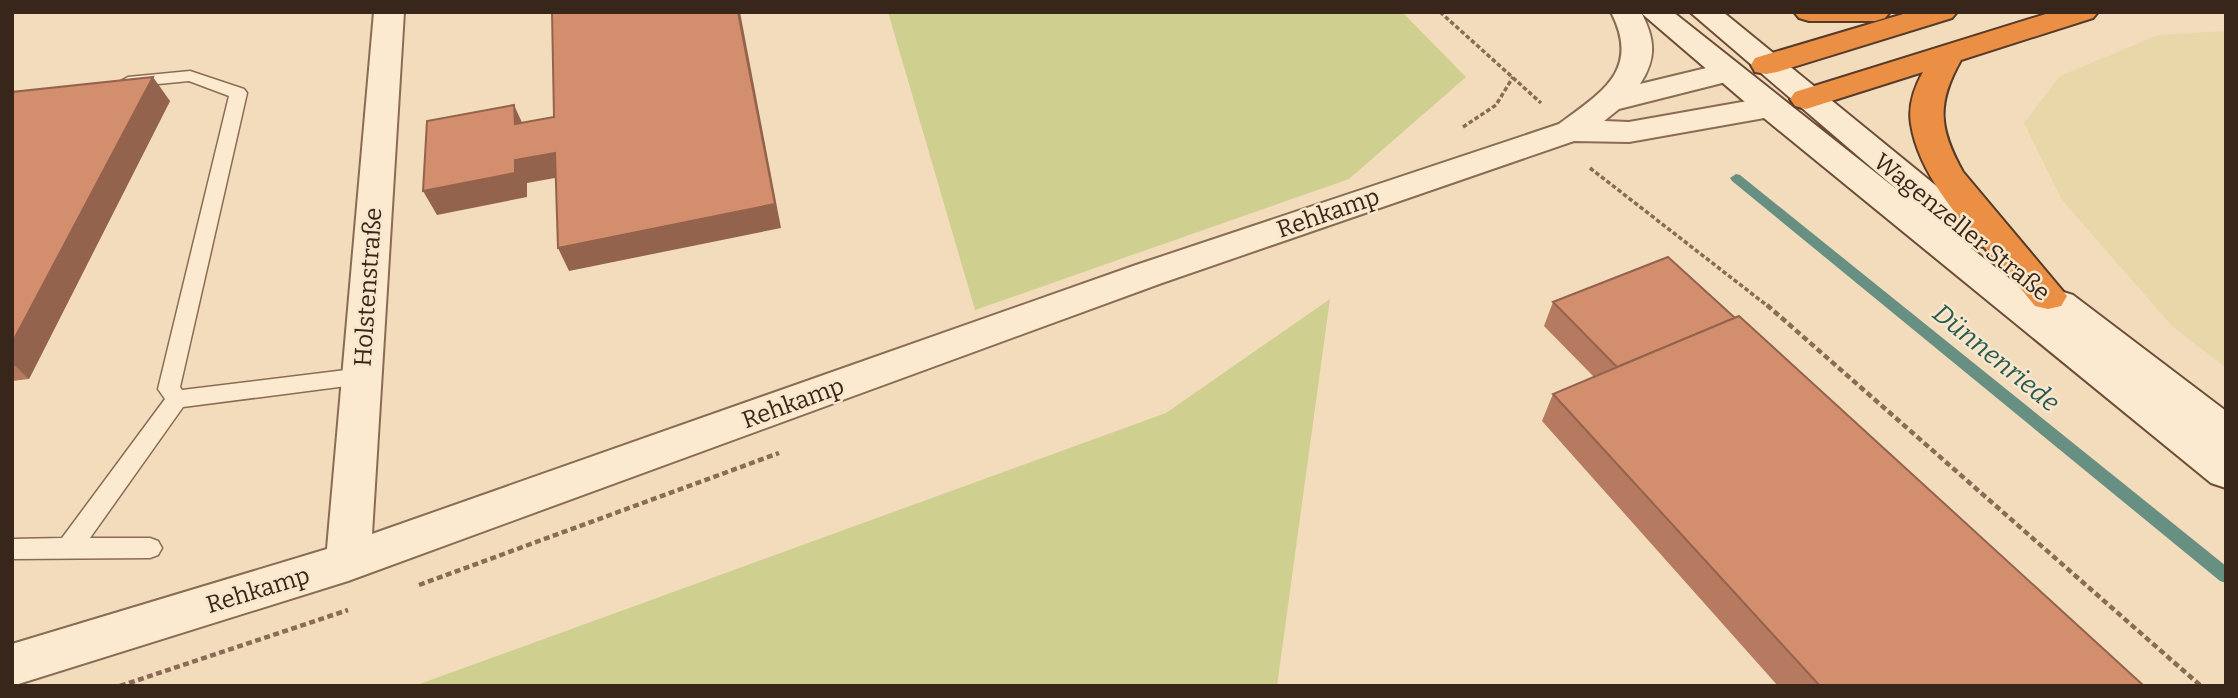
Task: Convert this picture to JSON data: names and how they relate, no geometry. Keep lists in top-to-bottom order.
{
  "streets": {
    "street": ["Rehkamp", "Wagenzeller Straße", "Holstenstraße"]
  },
  "crossings": [
    ["Rehkamp", "Wagenzeller Straße"],
    ["Rehkamp", "Holstenstraße"]
  ],
  "water": ["Dünnenriede"]
}
